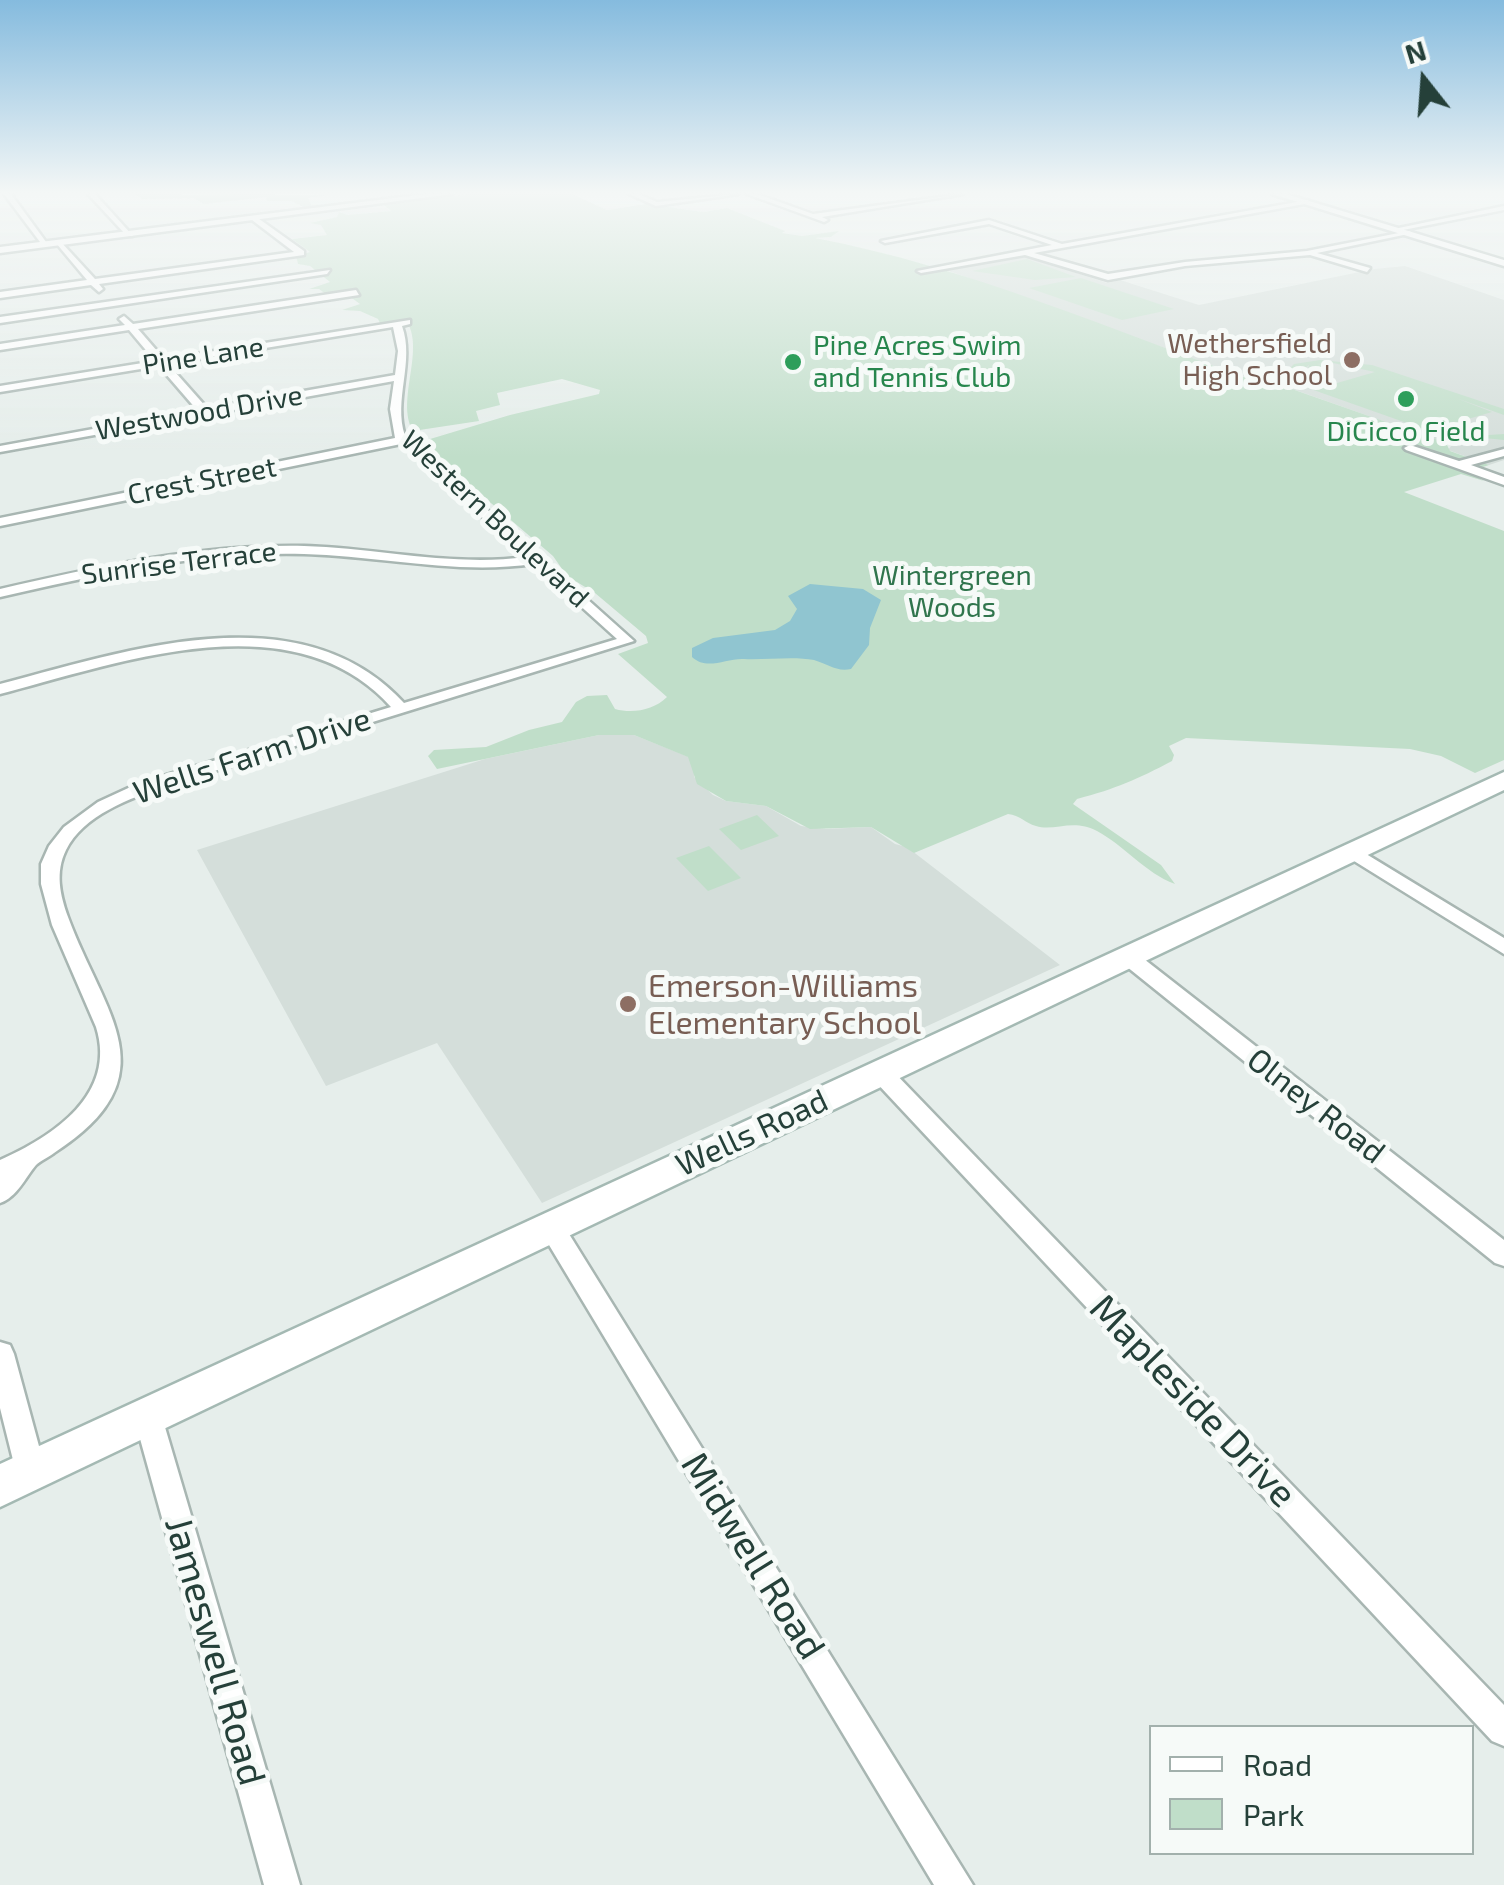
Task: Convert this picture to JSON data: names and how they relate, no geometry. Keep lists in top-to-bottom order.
{
  "streets": {
    "main road": ["Wells Road"],
    "street": [
      "Pine Lane",
      "Westwood Drive",
      "Crest Street",
      "Western Boulevard",
      "Sunrise Terrace",
      "Wells Farm Drive",
      "Olney Road",
      "Mapleside Drive",
      "Midwell Road",
      "Jameswell Road"
    ]
  },
  "crossings": [
    ["Pine Lane", "Western Boulevard"],
    ["Westwood Drive", "Western Boulevard"],
    ["Crest Street", "Western Boulevard"],
    ["Western Boulevard", "Sunrise Terrace"],
    ["Western Boulevard", "Wells Farm Drive"],
    ["Olney Road", "Wells Road"],
    ["Wells Road", "Mapleside Drive"],
    ["Wells Road", "Midwell Road"],
    ["Wells Road", "Jameswell Road"]
  ],
  "parks": ["Wintergreen Woods"],
  "places": [
    "Wethersfield High School",
    "Pine Acres Swim and Tennis Club",
    "DiCicco Field",
    "Emerson-Williams Elementary School"
  ],
  "legend": ["Road", "Park"],
  "north": "top"
}
